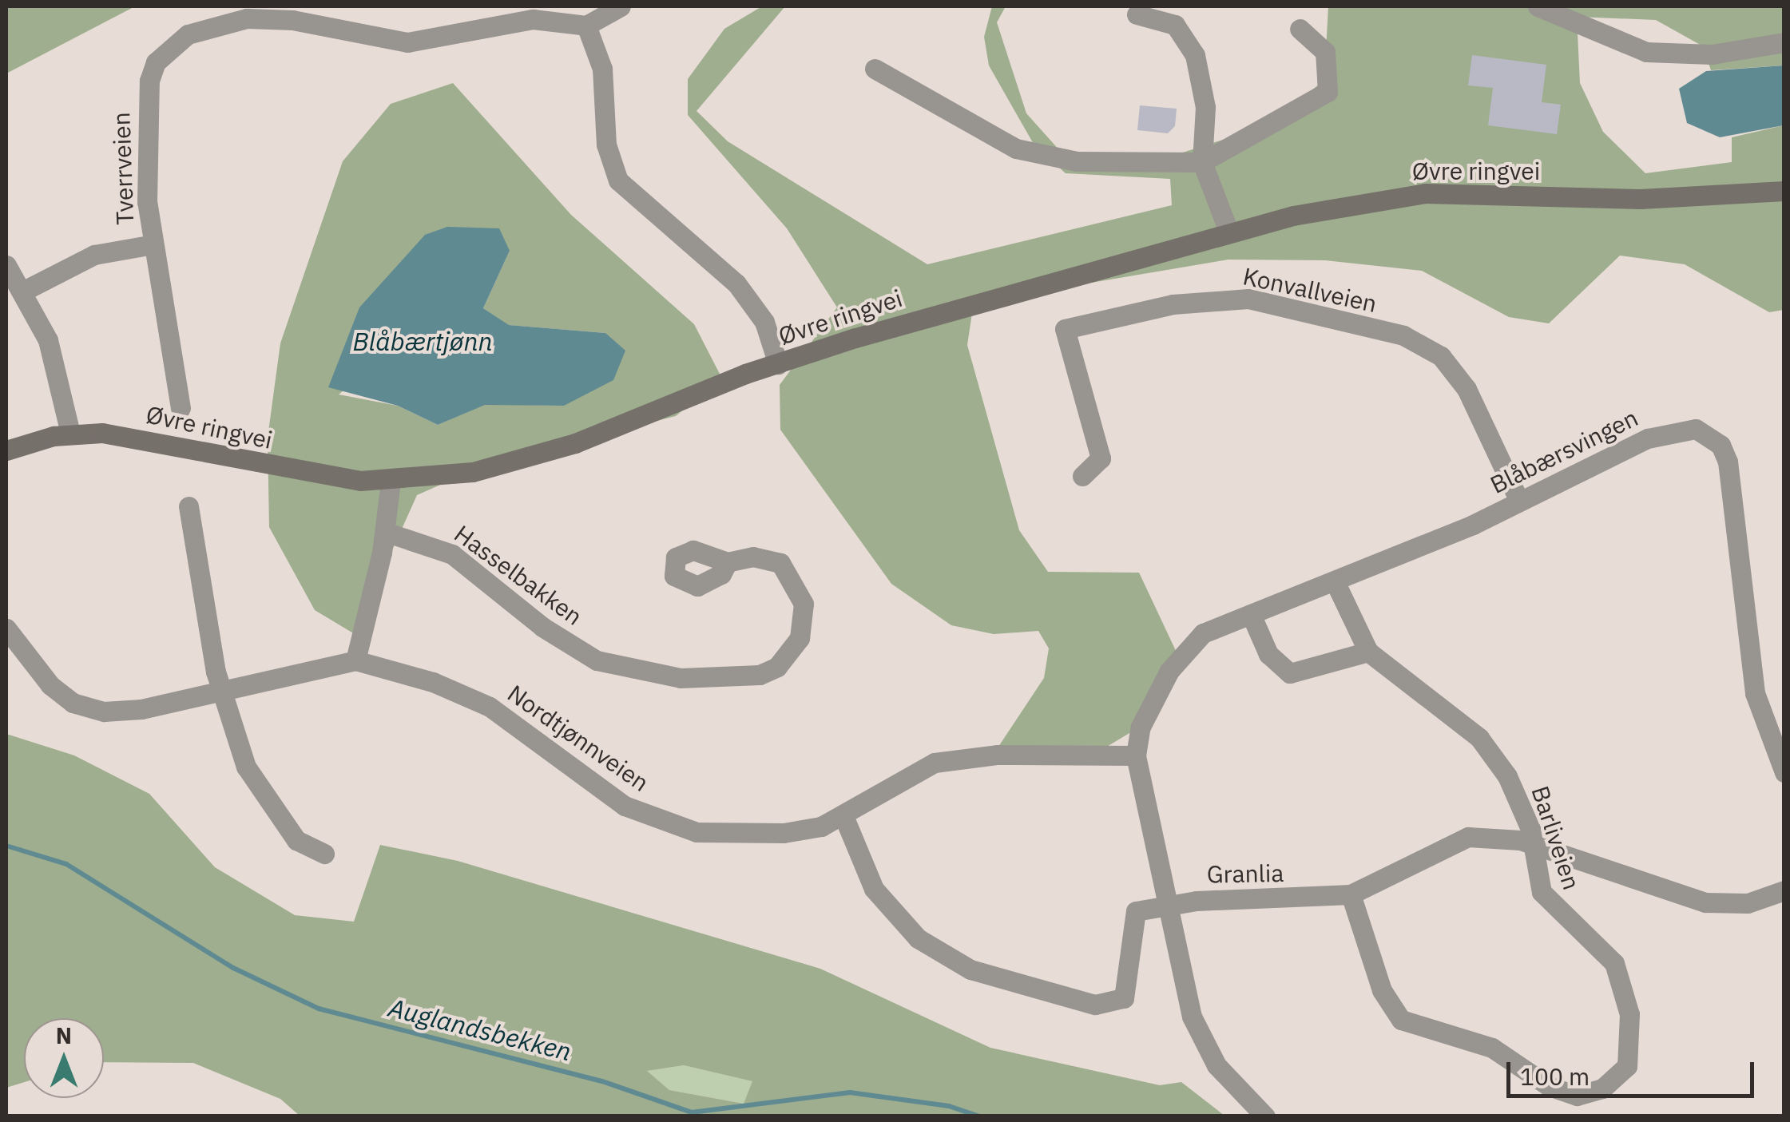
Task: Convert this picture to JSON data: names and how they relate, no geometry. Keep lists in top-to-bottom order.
{
  "streets": {
    "street": [
      "Tverrveien",
      "Øvre ringvei",
      "Konvallveien",
      "Blåbærsvingen",
      "Hasselbakken",
      "Nordtjønnveien",
      "Barliveien",
      "Granlia"
    ]
  },
  "crossings": [
    ["Konvallveien", "Blåbærsvingen"],
    ["Blåbærsvingen", "Nordtjønnveien"],
    ["Blåbærsvingen", "Barliveien"],
    ["Blåbærsvingen", "Granlia"],
    ["Nordtjønnveien", "Granlia"],
    ["Barliveien", "Granlia"]
  ],
  "water": ["Blåbærtjønn", "Auglandsbekken"],
  "scale_bar": "100 m",
  "north": "top"
}
